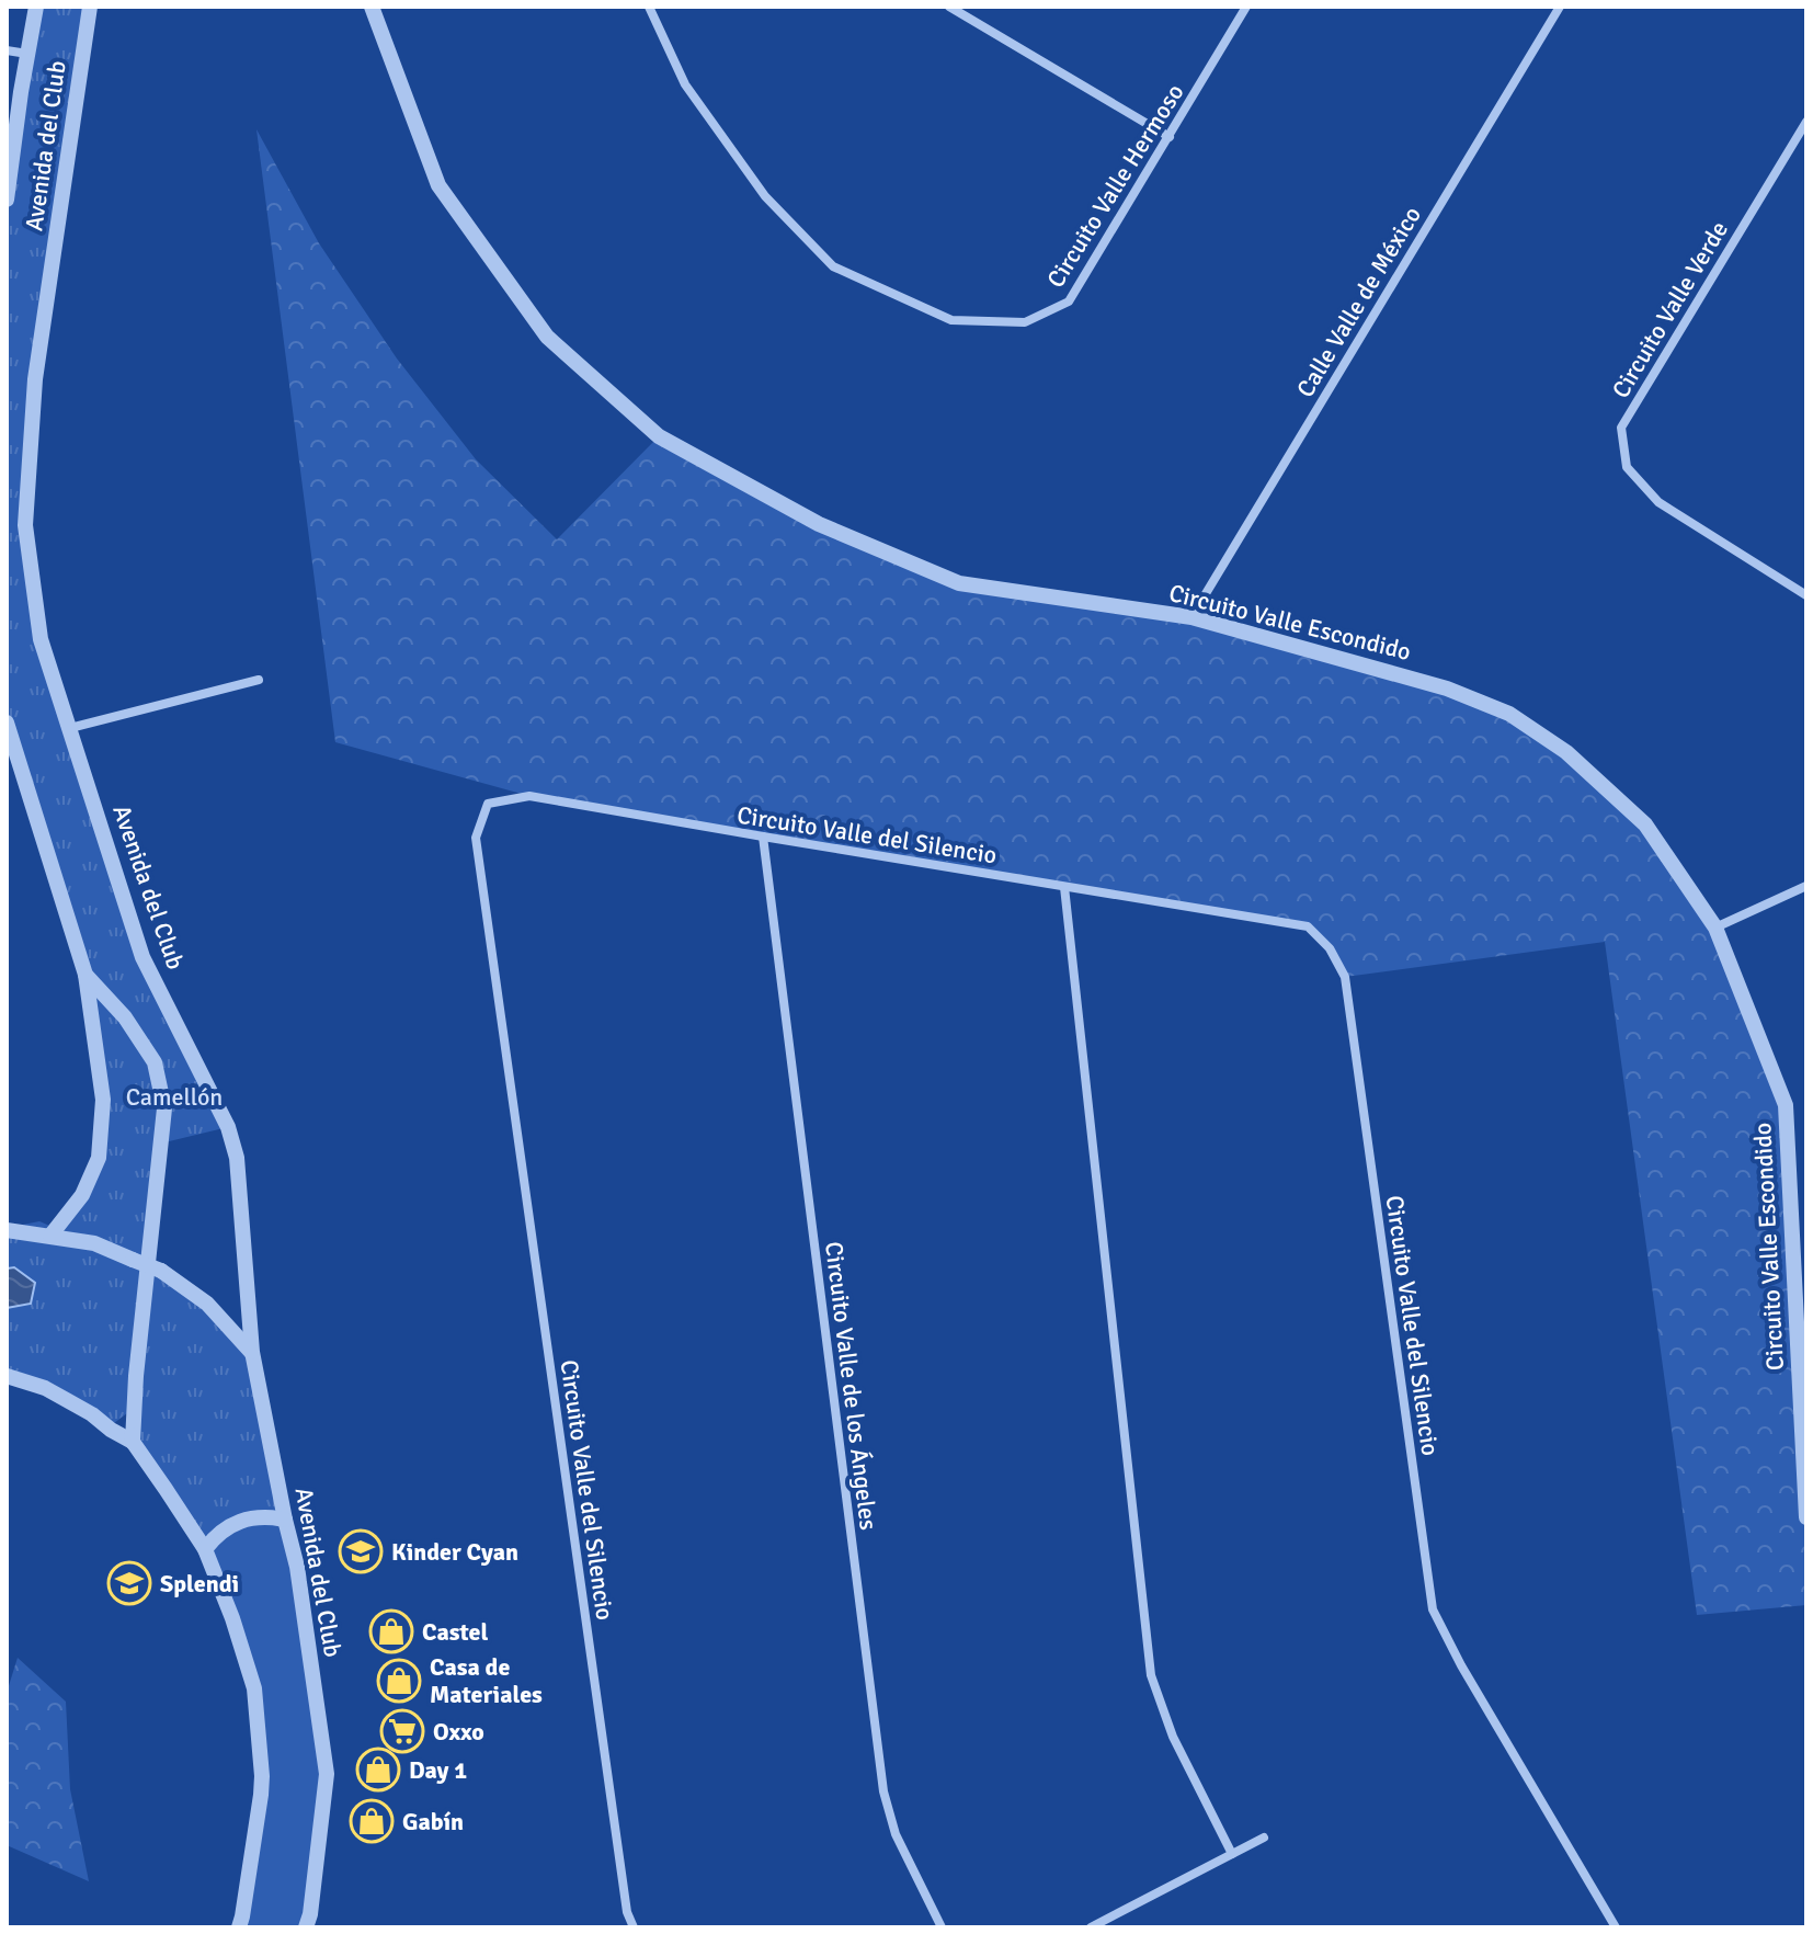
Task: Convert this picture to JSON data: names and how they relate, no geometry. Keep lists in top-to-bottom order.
{
  "streets": {
    "street": [
      "Avenida del Club",
      "Circuito Valle Hermoso",
      "Calle Valle de México",
      "Circuito Valle Verde",
      "Circuito Valle Escondido",
      "Circuito Valle del Silencio",
      "Circuito Valle de los Ángeles"
    ]
  },
  "crossings": [
    ["Calle Valle de México", "Circuito Valle Escondido"],
    ["Circuito Valle del Silencio", "Circuito Valle de los Ángeles"]
  ],
  "parks": ["Camellón"],
  "places": {
    "school or university": ["Kinder Cyan", "Splendi"],
    "shop": [
      "Castel",
      "Casa de Materiales",
      "Day 1",
      "Gabín"
    ],
    "supermarket": ["Oxxo"]
  }
}
